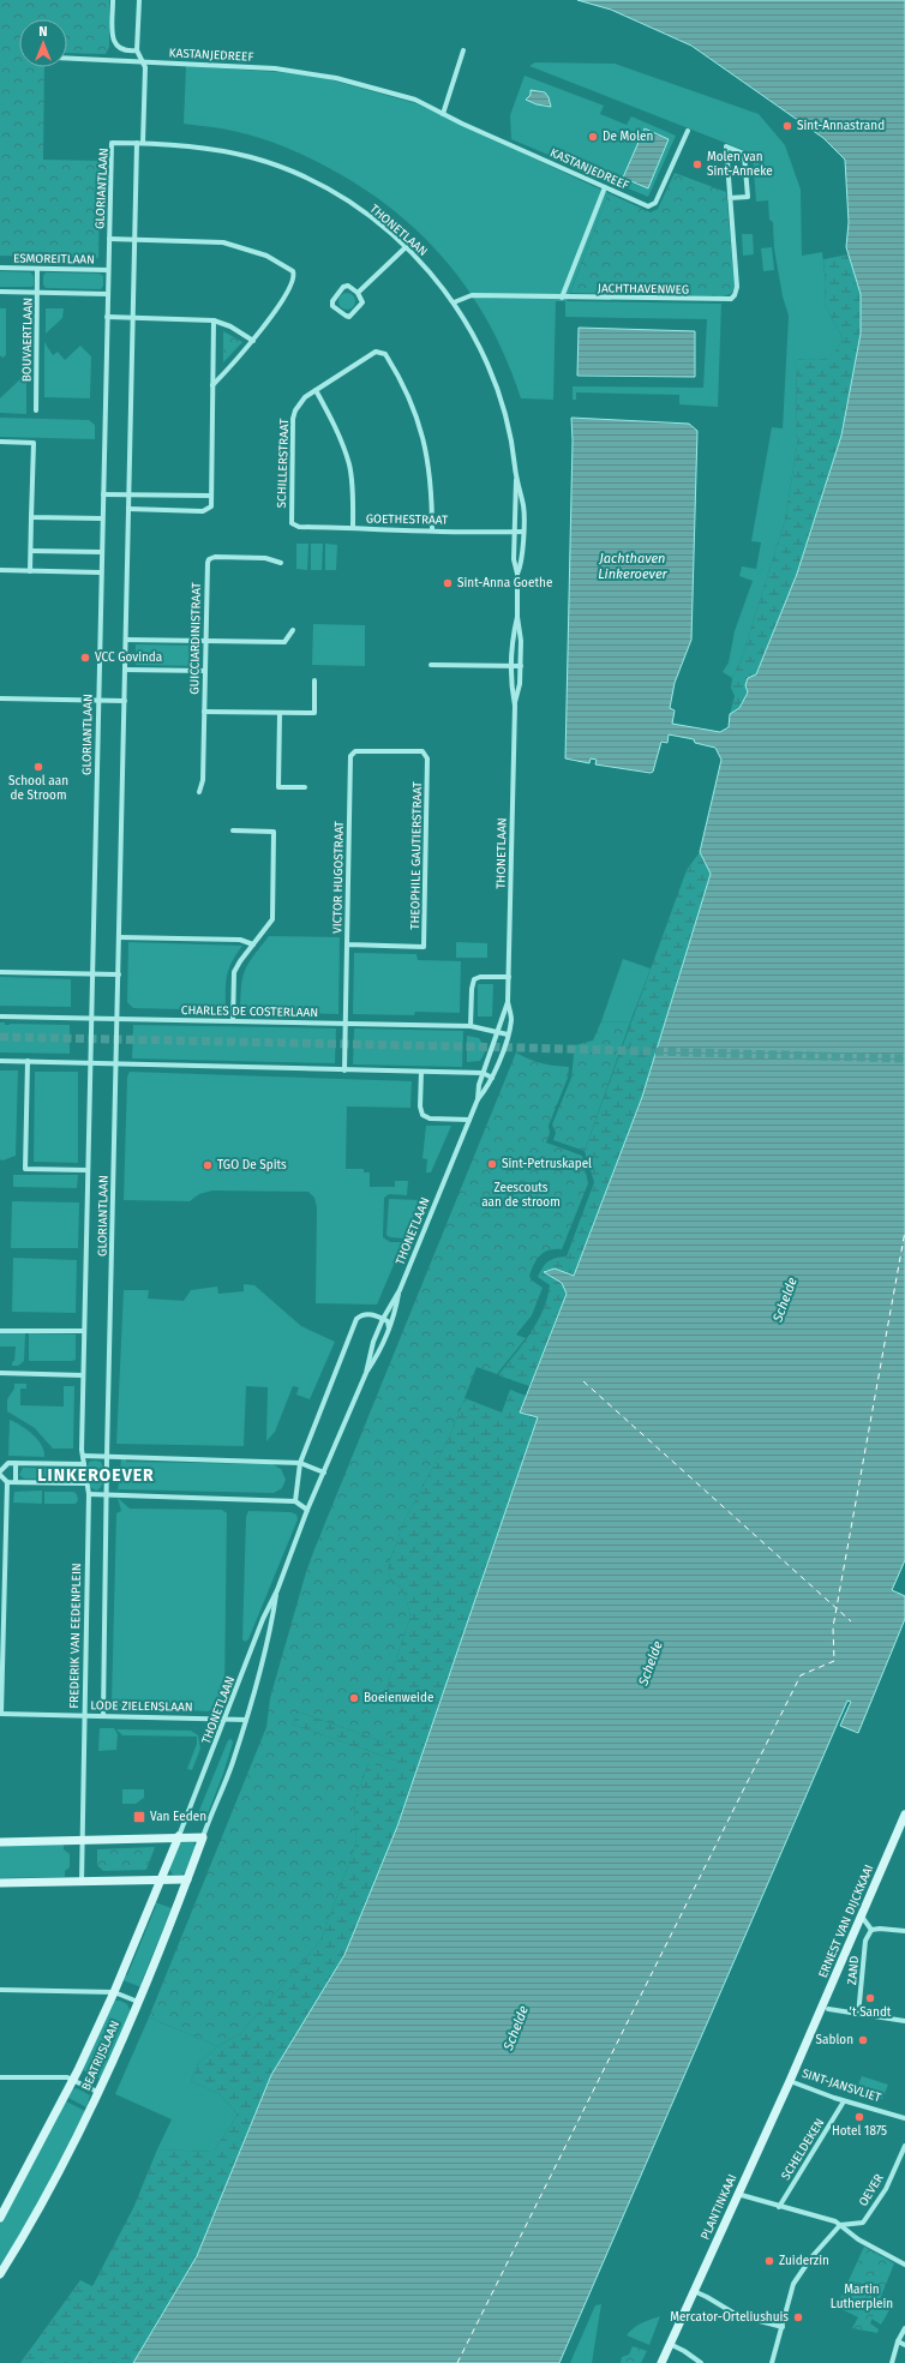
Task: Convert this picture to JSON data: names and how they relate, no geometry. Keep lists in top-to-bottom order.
{
  "streets": {
    "street": [
      "KASTANJEDREEF",
      "GLORIANTLAAN",
      "THONETLAAN",
      "ESMOREITLAAN",
      "JACHTHAVENWEG",
      "BOUVAERTLAAN",
      "SCHILLERSTRAAT",
      "GOETHESTRAAT",
      "GUICCIARDINISTRAAT",
      "THEOPHILE GAUTIERSTRAAT",
      "VICTOR HUGOSTRAAT",
      "CHARLES DE COSTERLAAN",
      "FREDERIK VAN EEDENPLEIN",
      "LODE ZIELENSLAAN",
      "ERNEST VAN DIJCKKAAI",
      "ZAND",
      "BEATRIJSLAAN",
      "SINT-JANSVLIET",
      "SCHELDEKEN",
      "OEVER",
      "PLANTINKAAI"
    ]
  },
  "crossings": [
    ["GLORIANTLAAN", "THONETLAAN"],
    ["GLORIANTLAAN", "ESMOREITLAAN"],
    ["GLORIANTLAAN", "CHARLES DE COSTERLAAN"],
    ["GLORIANTLAAN", "FREDERIK VAN EEDENPLEIN"],
    ["THONETLAAN", "JACHTHAVENWEG"],
    ["THONETLAAN", "GOETHESTRAAT"],
    ["THONETLAAN", "CHARLES DE COSTERLAAN"],
    ["THONETLAAN", "LODE ZIELENSLAAN"],
    ["THONETLAAN", "BEATRIJSLAAN"],
    ["ESMOREITLAAN", "BOUVAERTLAAN"],
    ["SCHILLERSTRAAT", "GOETHESTRAAT"],
    ["THEOPHILE GAUTIERSTRAAT", "VICTOR HUGOSTRAAT"],
    ["VICTOR HUGOSTRAAT", "CHARLES DE COSTERLAAN"],
    ["FREDERIK VAN EEDENPLEIN", "LODE ZIELENSLAAN"],
    ["ERNEST VAN DIJCKKAAI", "SINT-JANSVLIET"],
    ["SINT-JANSVLIET", "SCHELDEKEN"],
    ["SINT-JANSVLIET", "PLANTINKAAI"]
  ],
  "districts": ["LINKEROEVER"],
  "water": ["Jachthaven Linkeroever", "Schelde"],
  "parks": ["Zeescouts aan de stroom", "Martin Lutherplein"],
  "places": {
    "other": [
      "Sint-Annastrand",
      "De Molen",
      "Molen van Sint-Anneke",
      "Sint-Anna Goethe",
      "VCC Govinda",
      "School aan de Stroom",
      "Sint-Petruskapel",
      "TGO De Spits",
      "Boeienweide",
      "’t Sandt",
      "Sablon",
      "Hotel 1875",
      "Zuiderzin",
      "Mercator-Orteliushuis"
    ],
    "transit": ["Van Eeden"]
  },
  "north": "top"
}
